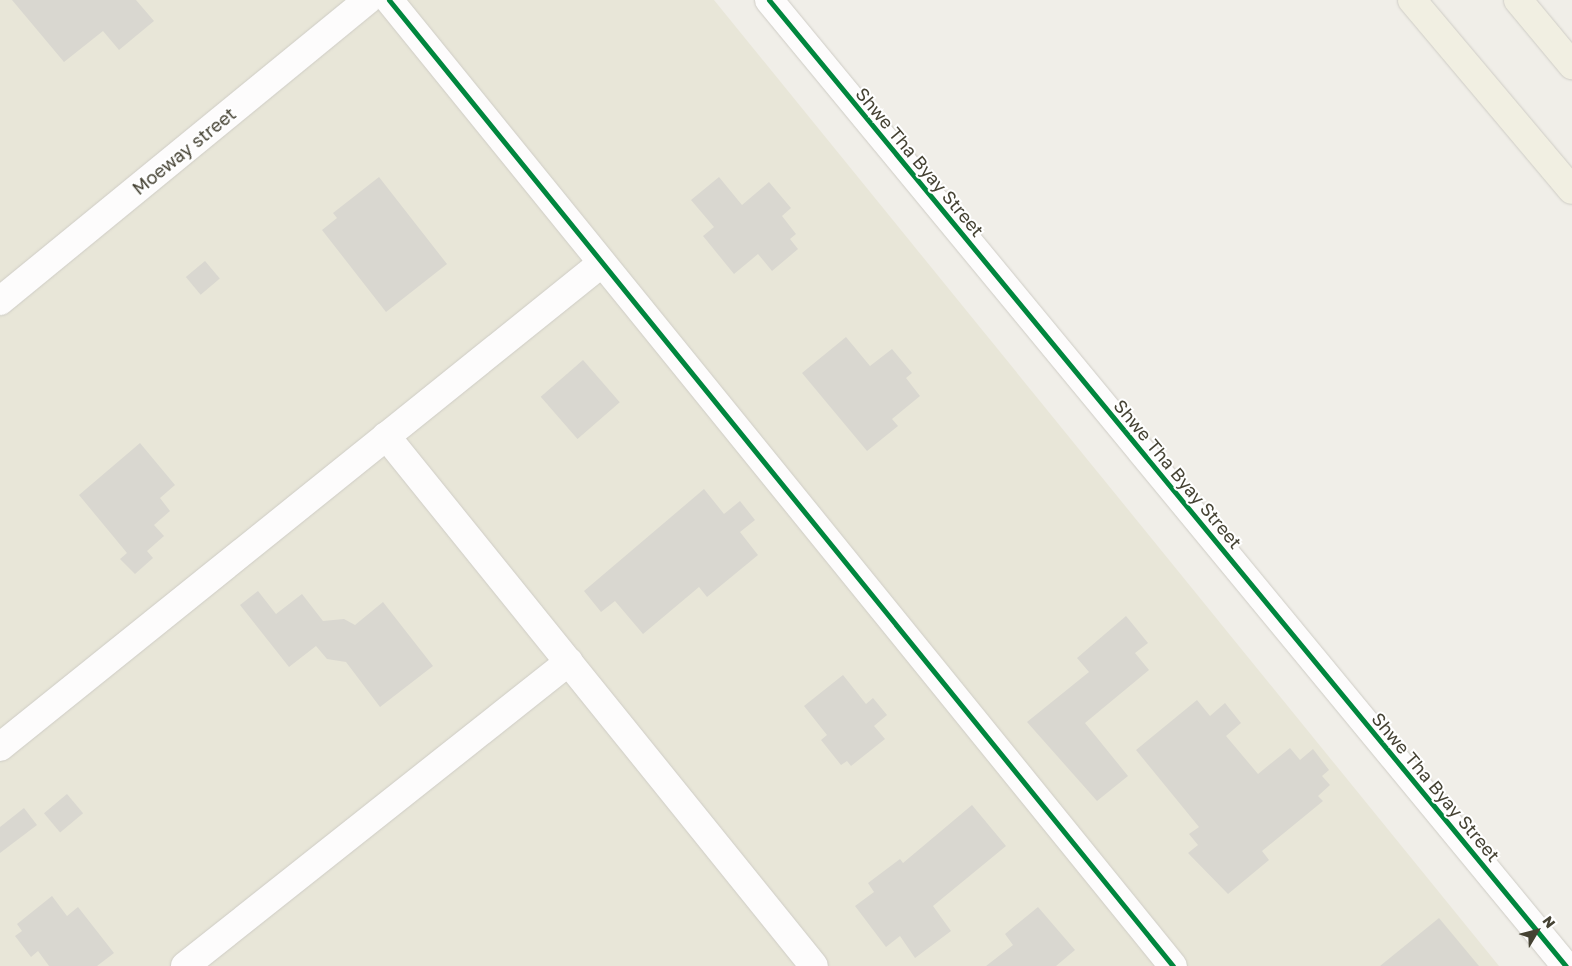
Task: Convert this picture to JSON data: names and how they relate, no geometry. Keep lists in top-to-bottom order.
{
  "streets": {
    "street": ["Moeway street", "Shwe Tha Byay Street"]
  },
  "north": "top right"
}
